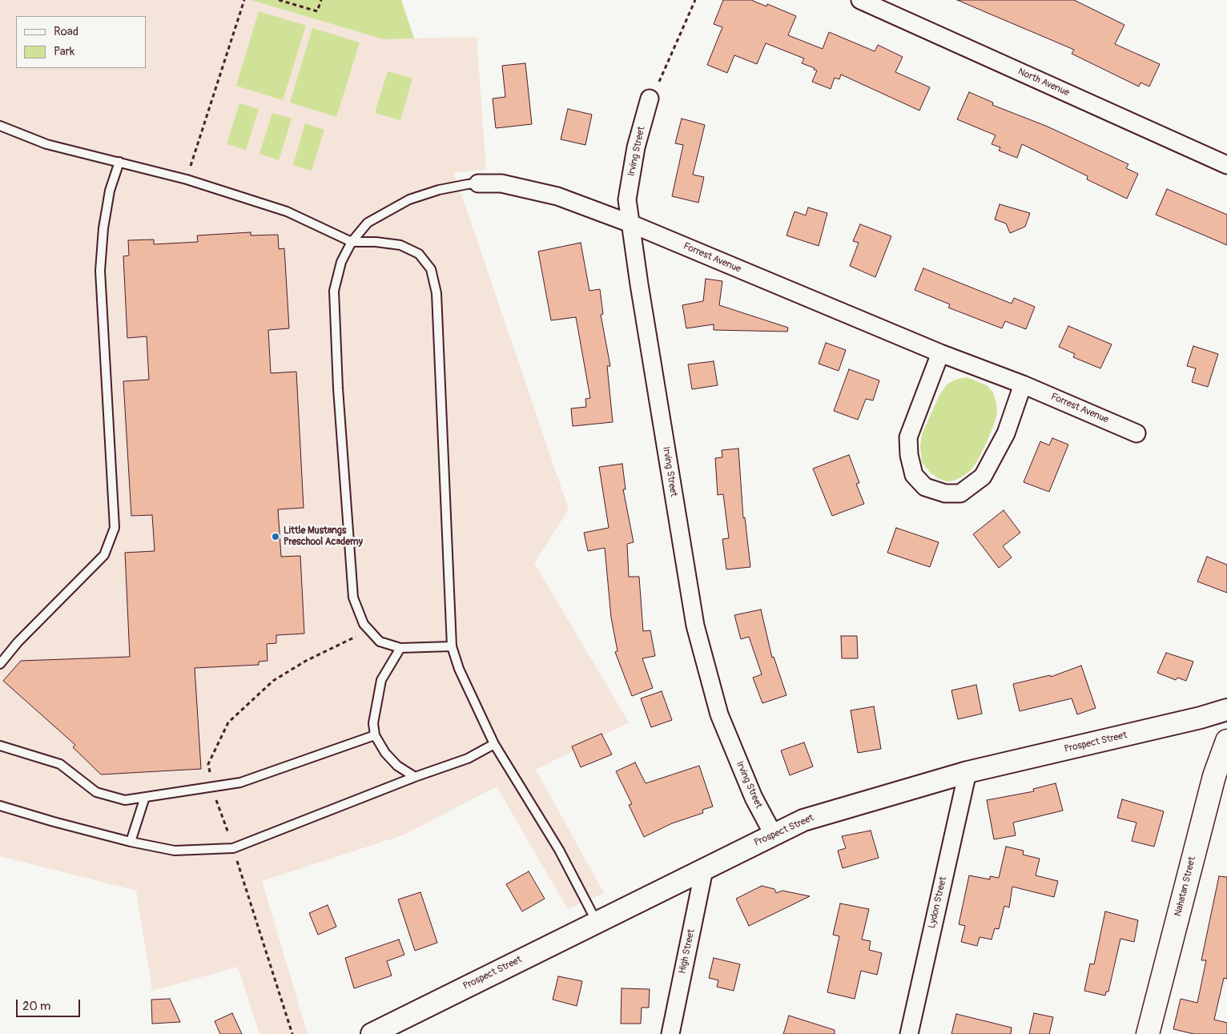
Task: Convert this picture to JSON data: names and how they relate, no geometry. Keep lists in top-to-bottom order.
{
  "streets": {
    "main road": ["Nahatan Street"],
    "street": [
      "North Avenue",
      "Irving Street",
      "Forrest Avenue",
      "Prospect Street",
      "Lydon Street",
      "High Street"
    ]
  },
  "crossings": [
    ["Irving Street", "Forrest Avenue"],
    ["Irving Street", "Prospect Street"],
    ["Prospect Street", "Lydon Street"],
    ["Prospect Street", "High Street"]
  ],
  "places": ["Little Mustangs Preschool Academy"],
  "legend": ["Road", "Park"],
  "scale_bar": "20 m"
}
